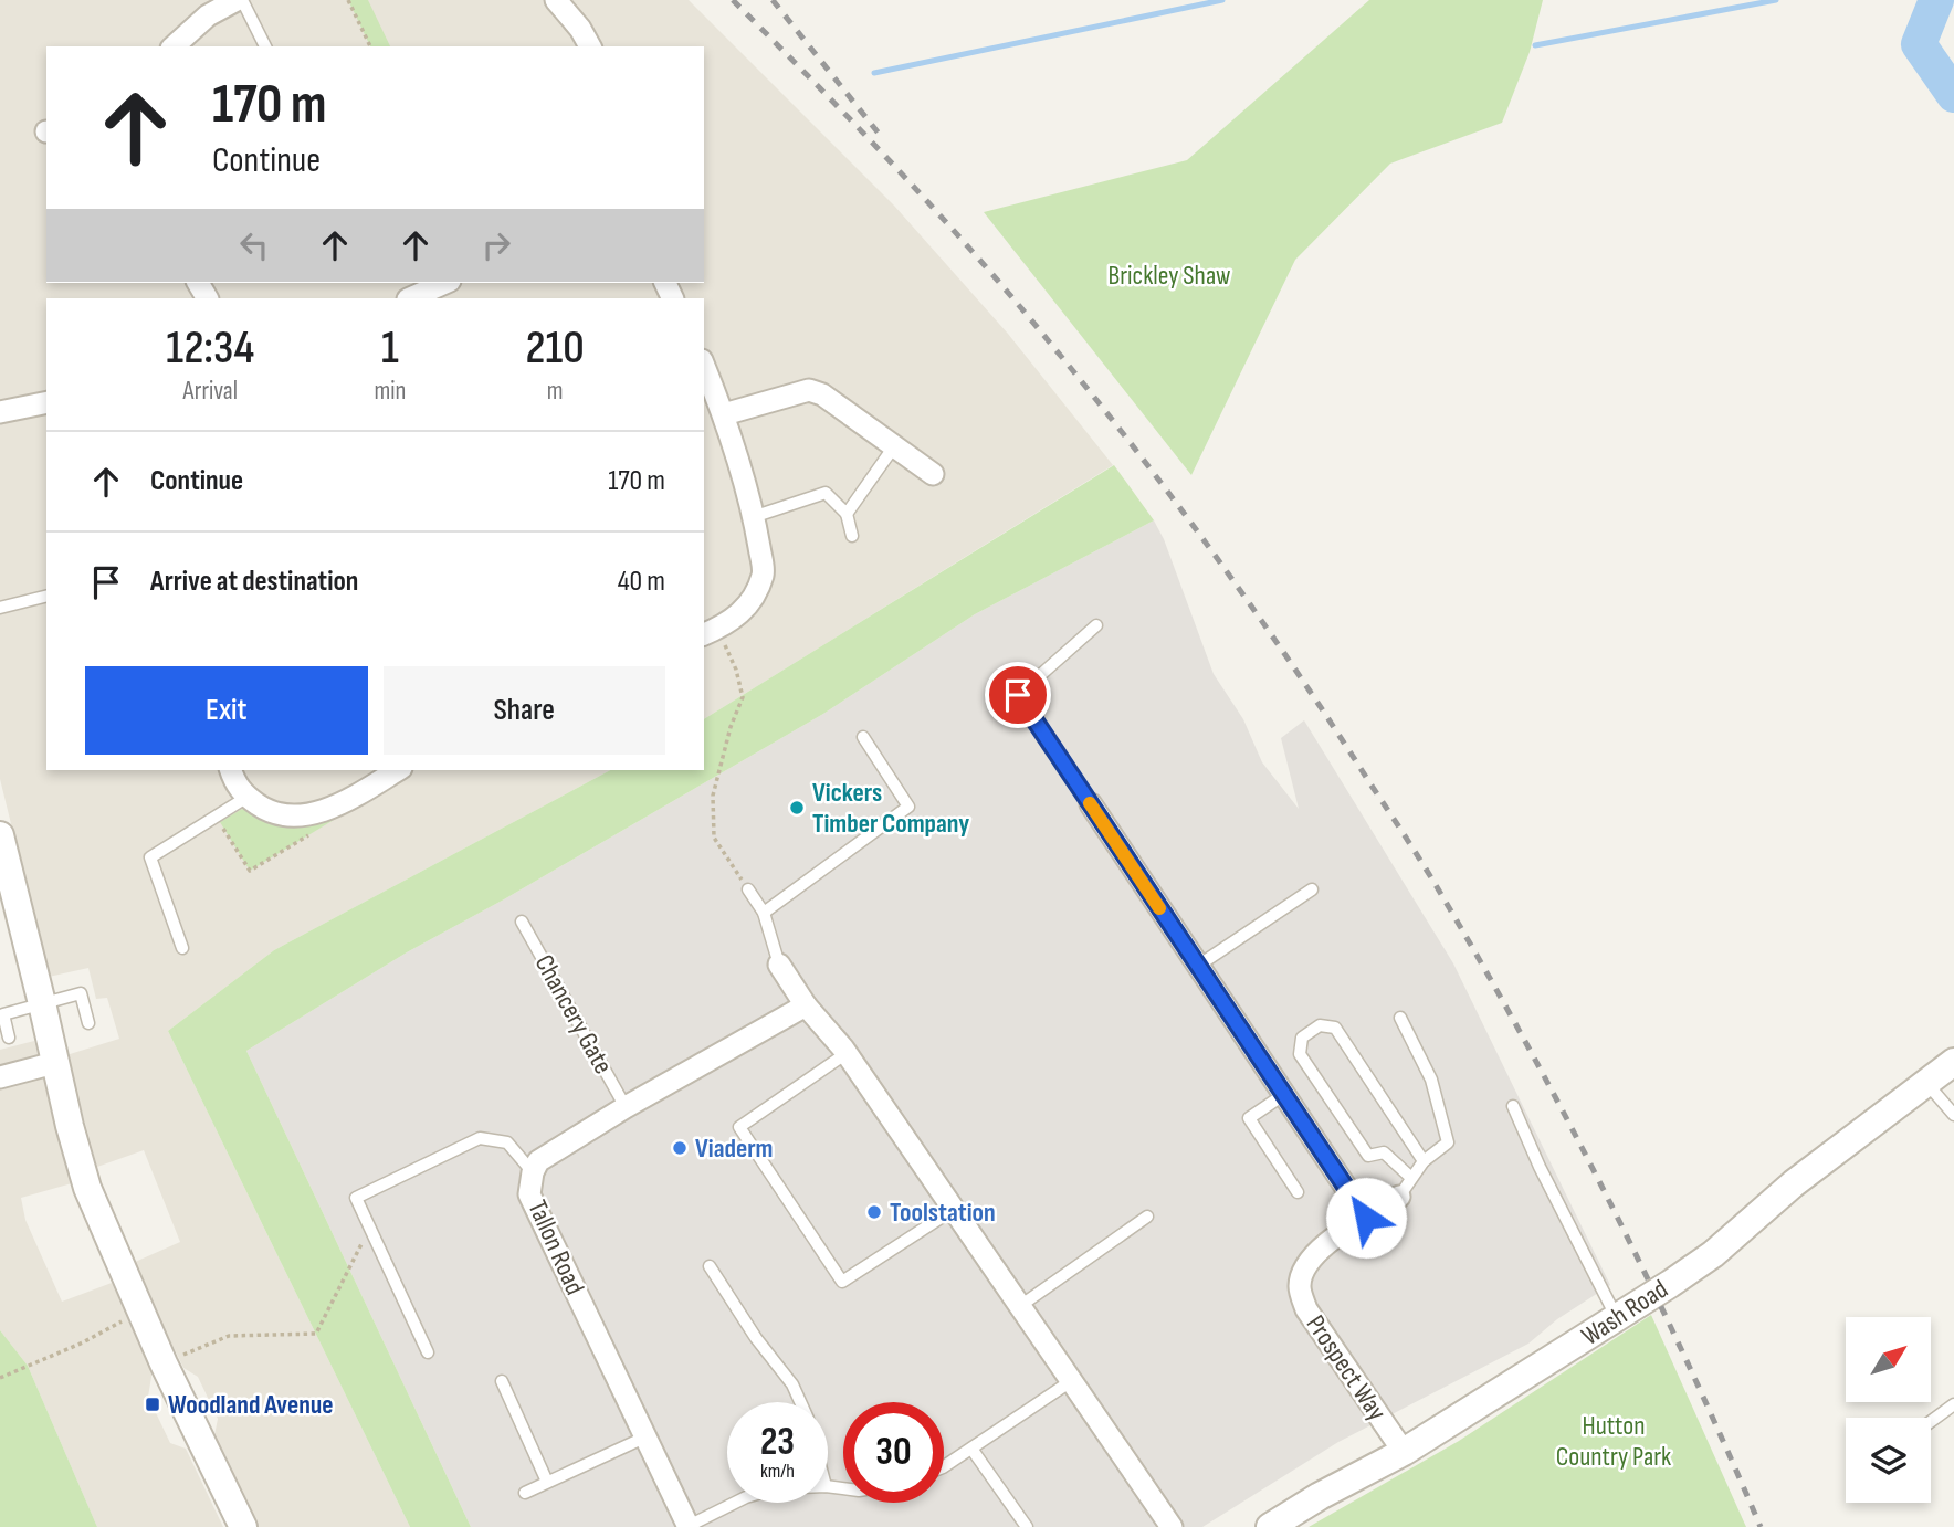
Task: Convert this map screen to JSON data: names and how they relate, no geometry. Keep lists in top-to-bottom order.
{
  "streets": {
    "street": ["Tallon Road", "Wash Road", "Prospect Way"],
    "lane": ["Chancery Gate"]
  },
  "crossings": [
    ["Chancery Gate", "Tallon Road"],
    ["Wash Road", "Prospect Way"]
  ],
  "parks": ["Brickley Shaw", "Hutton Country Park"],
  "places": {
    "other": ["Vickers Timber Company", "Viaderm", "Toolstation"],
    "transit": ["Woodland Avenue"]
  },
  "north": "top right",
  "page": {
    "turn": ["170 m", "Continue"],
    "eta": [
      "12:34",
      "Arrival",
      "1",
      "min",
      "210",
      "m"
    ],
    "list": [
      {
        "name": "Continue",
        "value": "170 m"
      },
      {
        "name": "Arrive at destination",
        "value": "40 m"
      }
    ],
    "buttons": ["Exit", "Share"],
    "speed": "23 km/h",
    "limit": "30"
  }
}
